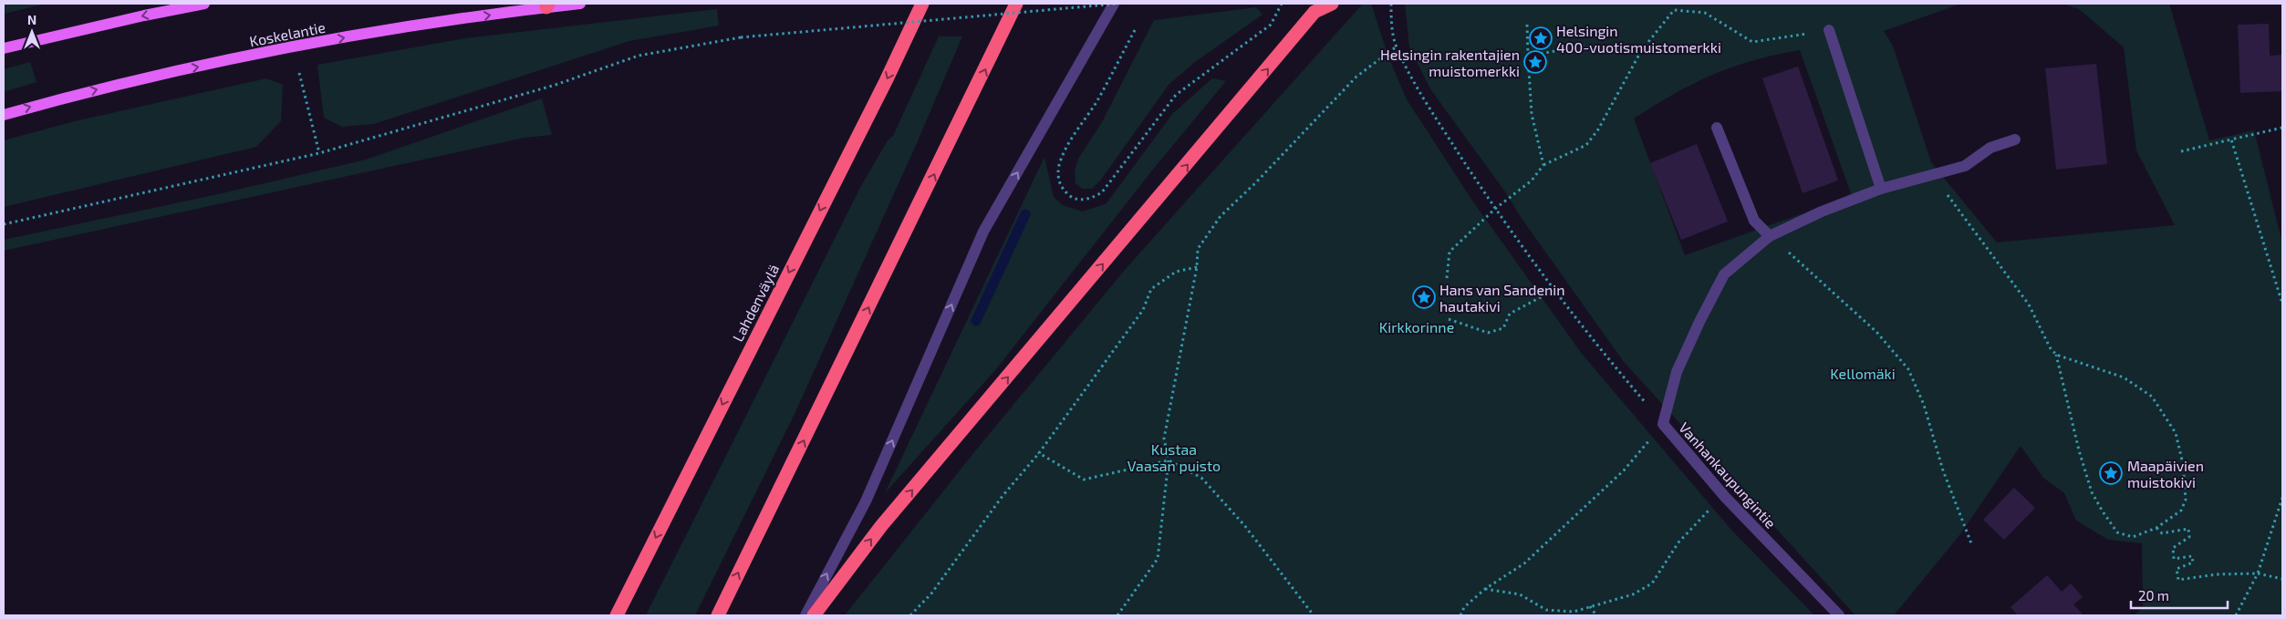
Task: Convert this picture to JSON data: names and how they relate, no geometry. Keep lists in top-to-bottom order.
{
  "streets": {
    "highway": ["Lahdenväylä"],
    "main road": ["Koskelantie"],
    "street": ["Vanhankaupungintie"]
  },
  "parks": ["Kirkkorinne", "Kellomäki", "Kustaa Vaasan puisto"],
  "places": {
    "place": [
      "Helsingin 400-vuotismuistomerkki",
      "Helsingin rakentajien muistomerkki",
      "Hans van Sandenin hautakivi",
      "Maapäivien muistokivi"
    ]
  },
  "scale_bar": "20 m",
  "north": "top"
}
